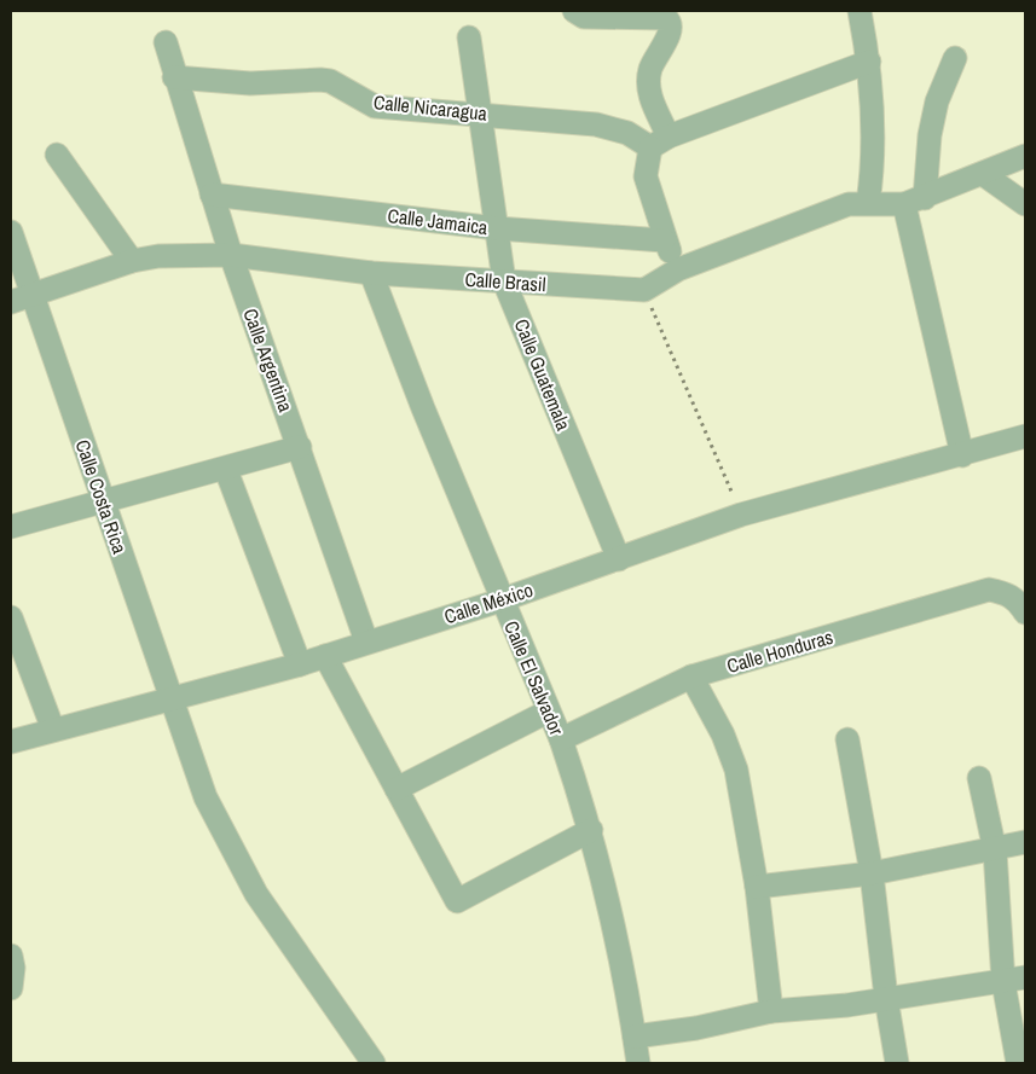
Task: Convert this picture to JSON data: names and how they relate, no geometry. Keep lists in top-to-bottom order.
{
  "streets": {
    "street": [
      "Calle Nicaragua",
      "Calle Jamaica",
      "Calle Brasil",
      "Calle Argentina",
      "Calle Guatemala",
      "Calle Costa Rica",
      "Calle México",
      "Calle Honduras",
      "Calle El Salvador"
    ]
  },
  "crossings": [
    ["Calle Nicaragua", "Calle Argentina"],
    ["Calle Nicaragua", "Calle Guatemala"],
    ["Calle Jamaica", "Calle Argentina"],
    ["Calle Jamaica", "Calle Guatemala"],
    ["Calle Brasil", "Calle Argentina"],
    ["Calle Brasil", "Calle Guatemala"],
    ["Calle Brasil", "Calle Costa Rica"],
    ["Calle Brasil", "Calle El Salvador"],
    ["Calle Argentina", "Calle México"],
    ["Calle Guatemala", "Calle México"],
    ["Calle Costa Rica", "Calle México"],
    ["Calle México", "Calle El Salvador"],
    ["Calle Honduras", "Calle El Salvador"]
  ]
}
